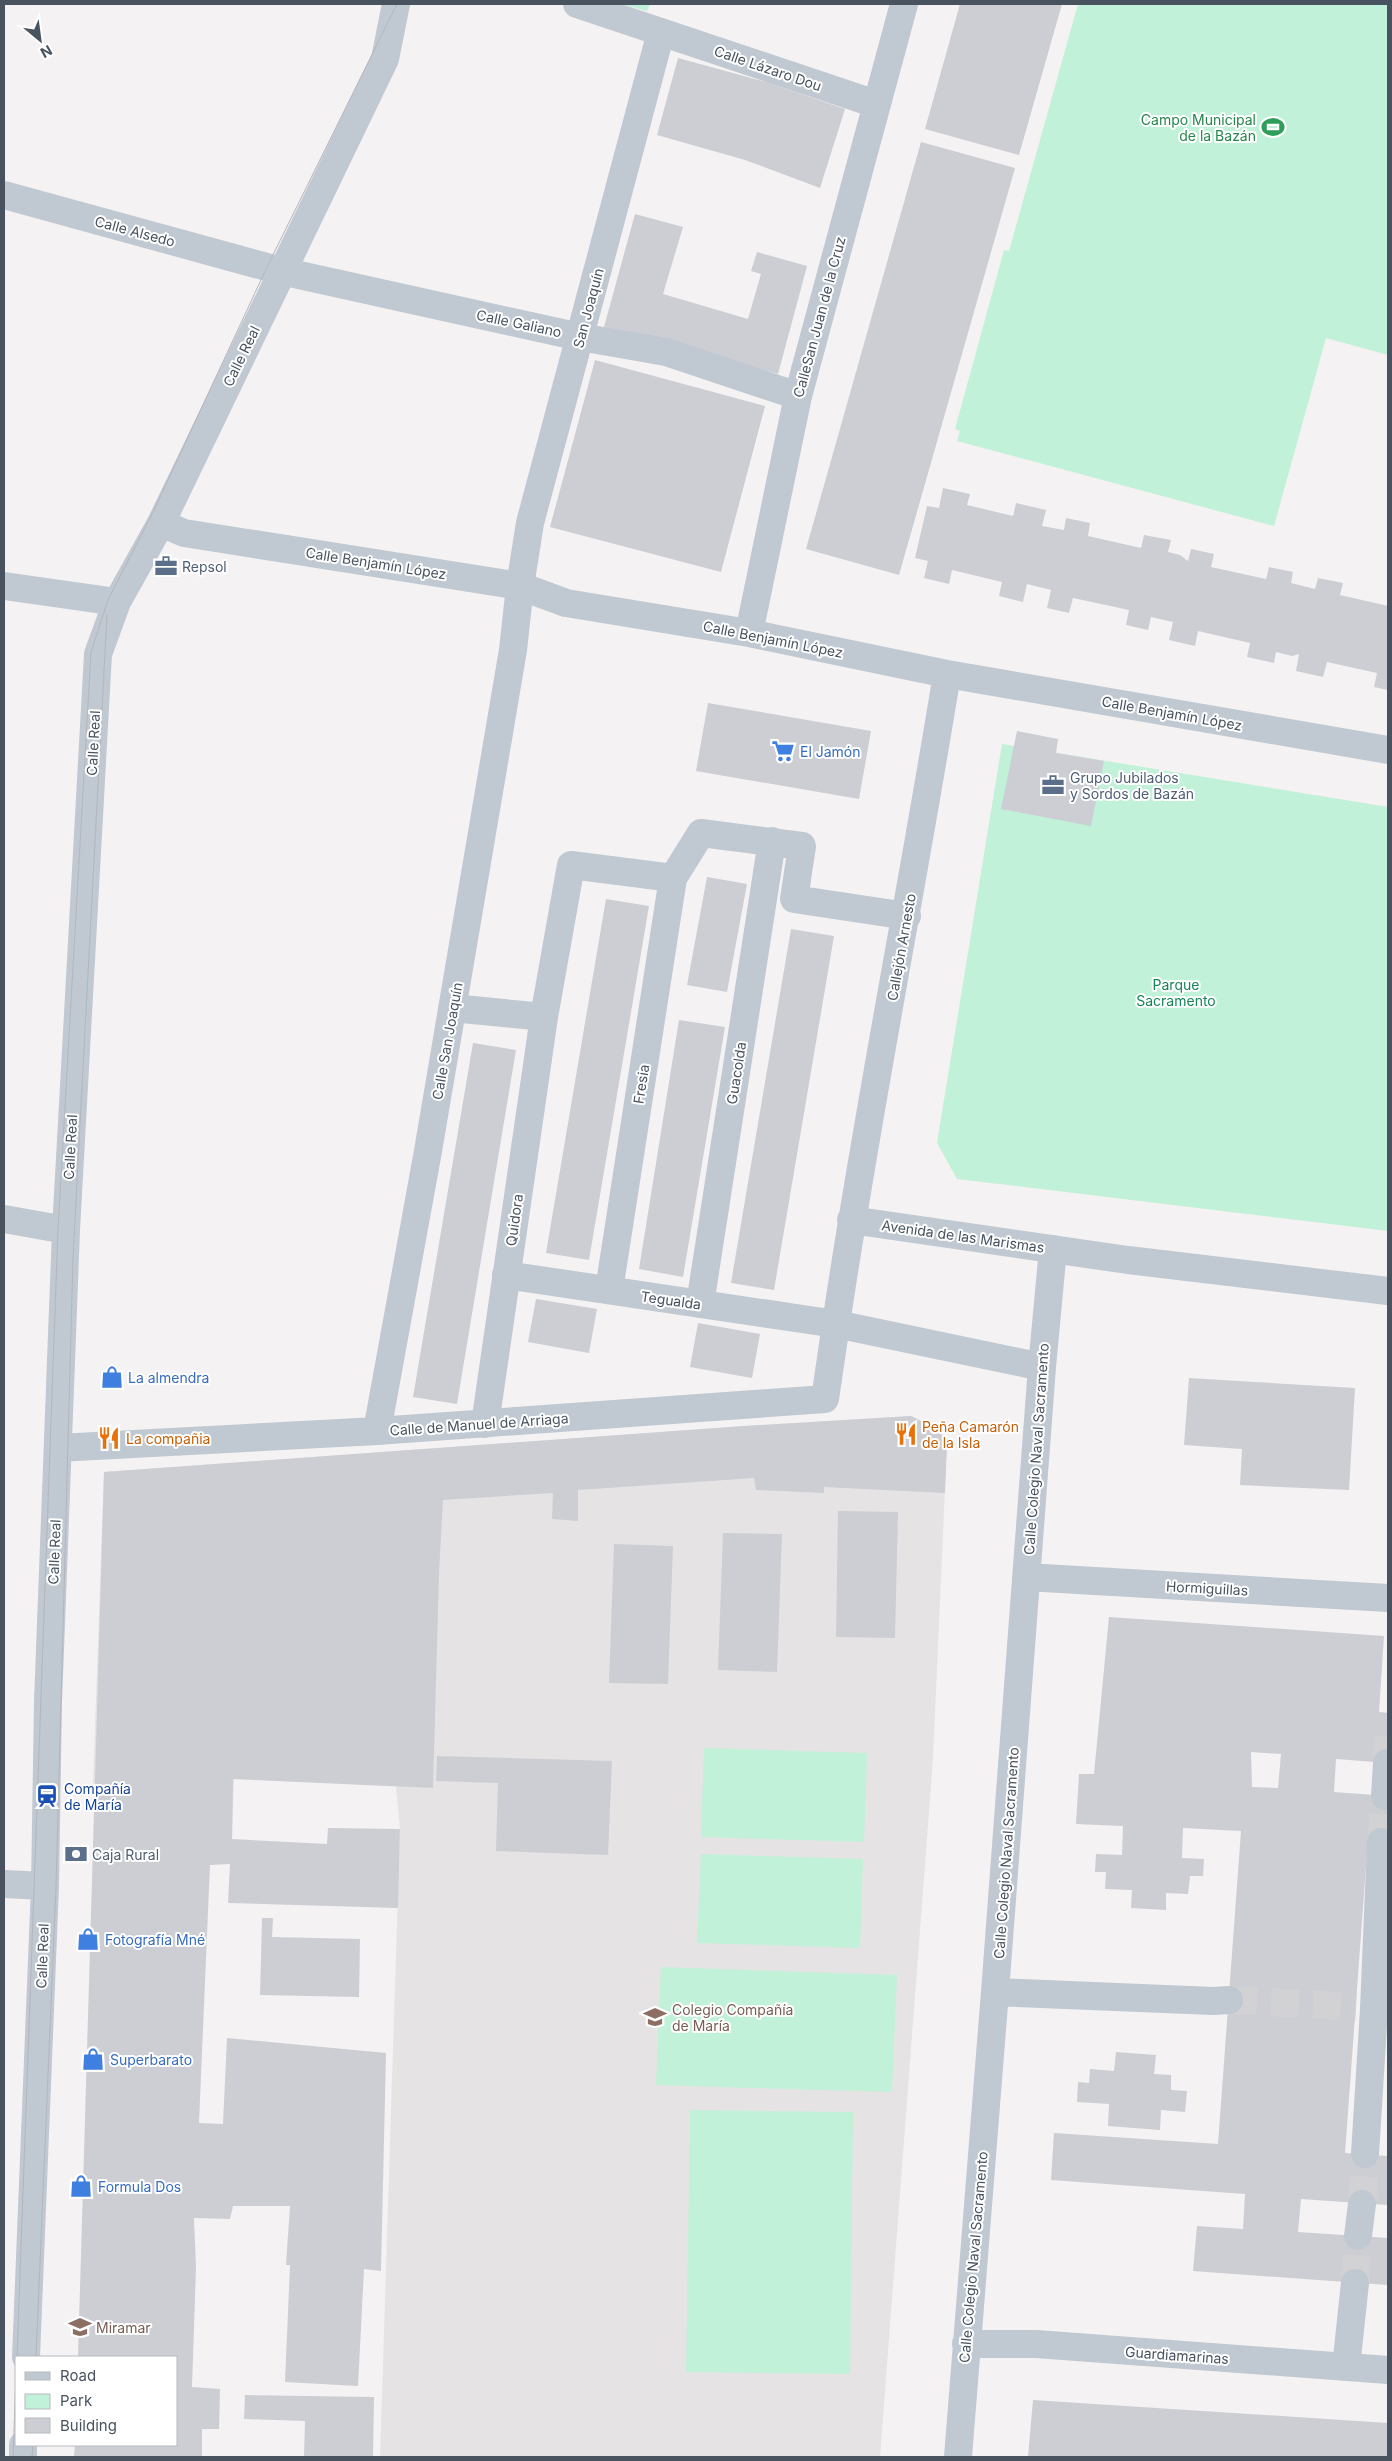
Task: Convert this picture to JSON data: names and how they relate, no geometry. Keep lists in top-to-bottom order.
{
  "streets": {
    "street": [
      "Calle Lázaro Dou",
      "Calle Alsedo",
      "San Joaquín",
      "CalleSan Juan de la Cruz",
      "Calle Galiano",
      "Calle Real",
      "Calle Benjamín López",
      "Callejón Arnesto",
      "Calle San Joaquín",
      "Guacolda",
      "Fresia",
      "Quidora",
      "Avenida de las Marismas",
      "Tegualda",
      "Calle de Manuel de Arriaga",
      "Calle Colegio Naval Sacramento",
      "Hormiguillas",
      "Guardiamarinas"
    ]
  },
  "crossings": [
    ["Calle Lázaro Dou", "San Joaquín"],
    ["Calle Lázaro Dou", "CalleSan Juan de la Cruz"],
    ["Calle Alsedo", "Calle Galiano"],
    ["Calle Alsedo", "Calle Real"],
    ["San Joaquín", "Calle Galiano"],
    ["San Joaquín", "Calle Benjamín López"],
    ["San Joaquín", "Calle San Joaquín"],
    ["CalleSan Juan de la Cruz", "Calle Galiano"],
    ["CalleSan Juan de la Cruz", "Calle Benjamín López"],
    ["Calle Galiano", "Calle Real"],
    ["Calle Real", "Calle Benjamín López"],
    ["Calle Real", "Calle de Manuel de Arriaga"],
    ["Calle Benjamín López", "Callejón Arnesto"],
    ["Callejón Arnesto", "Avenida de las Marismas"],
    ["Calle San Joaquín", "Calle de Manuel de Arriaga"],
    ["Guacolda", "Tegualda"],
    ["Fresia", "Quidora"],
    ["Fresia", "Tegualda"],
    ["Quidora", "Tegualda"],
    ["Quidora", "Calle de Manuel de Arriaga"],
    ["Avenida de las Marismas", "Calle Colegio Naval Sacramento"],
    ["Tegualda", "Calle de Manuel de Arriaga"],
    ["Calle Colegio Naval Sacramento", "Hormiguillas"],
    ["Calle Colegio Naval Sacramento", "Guardiamarinas"]
  ],
  "parks": ["Parque Sacramento"],
  "places": {
    "sports": ["Campo Municipal de la Bazán"],
    "office": ["Repsol", "Grupo Jubilados y Sordos de Bazán"],
    "supermarket": ["El Jamón"],
    "shop": [
      "La almendra",
      "Fotografía Mné",
      "Superbarato",
      "Formula Dos"
    ],
    "restaurant": ["Peña Camarón de la Isla", "La compañia"],
    "station": ["Compañía de María"],
    "bank": ["Caja Rural"],
    "school or university": ["Colegio Compañía de María", "Miramar"]
  },
  "legend": ["Road", "Park", "Building"],
  "north": "bottom right"
}
